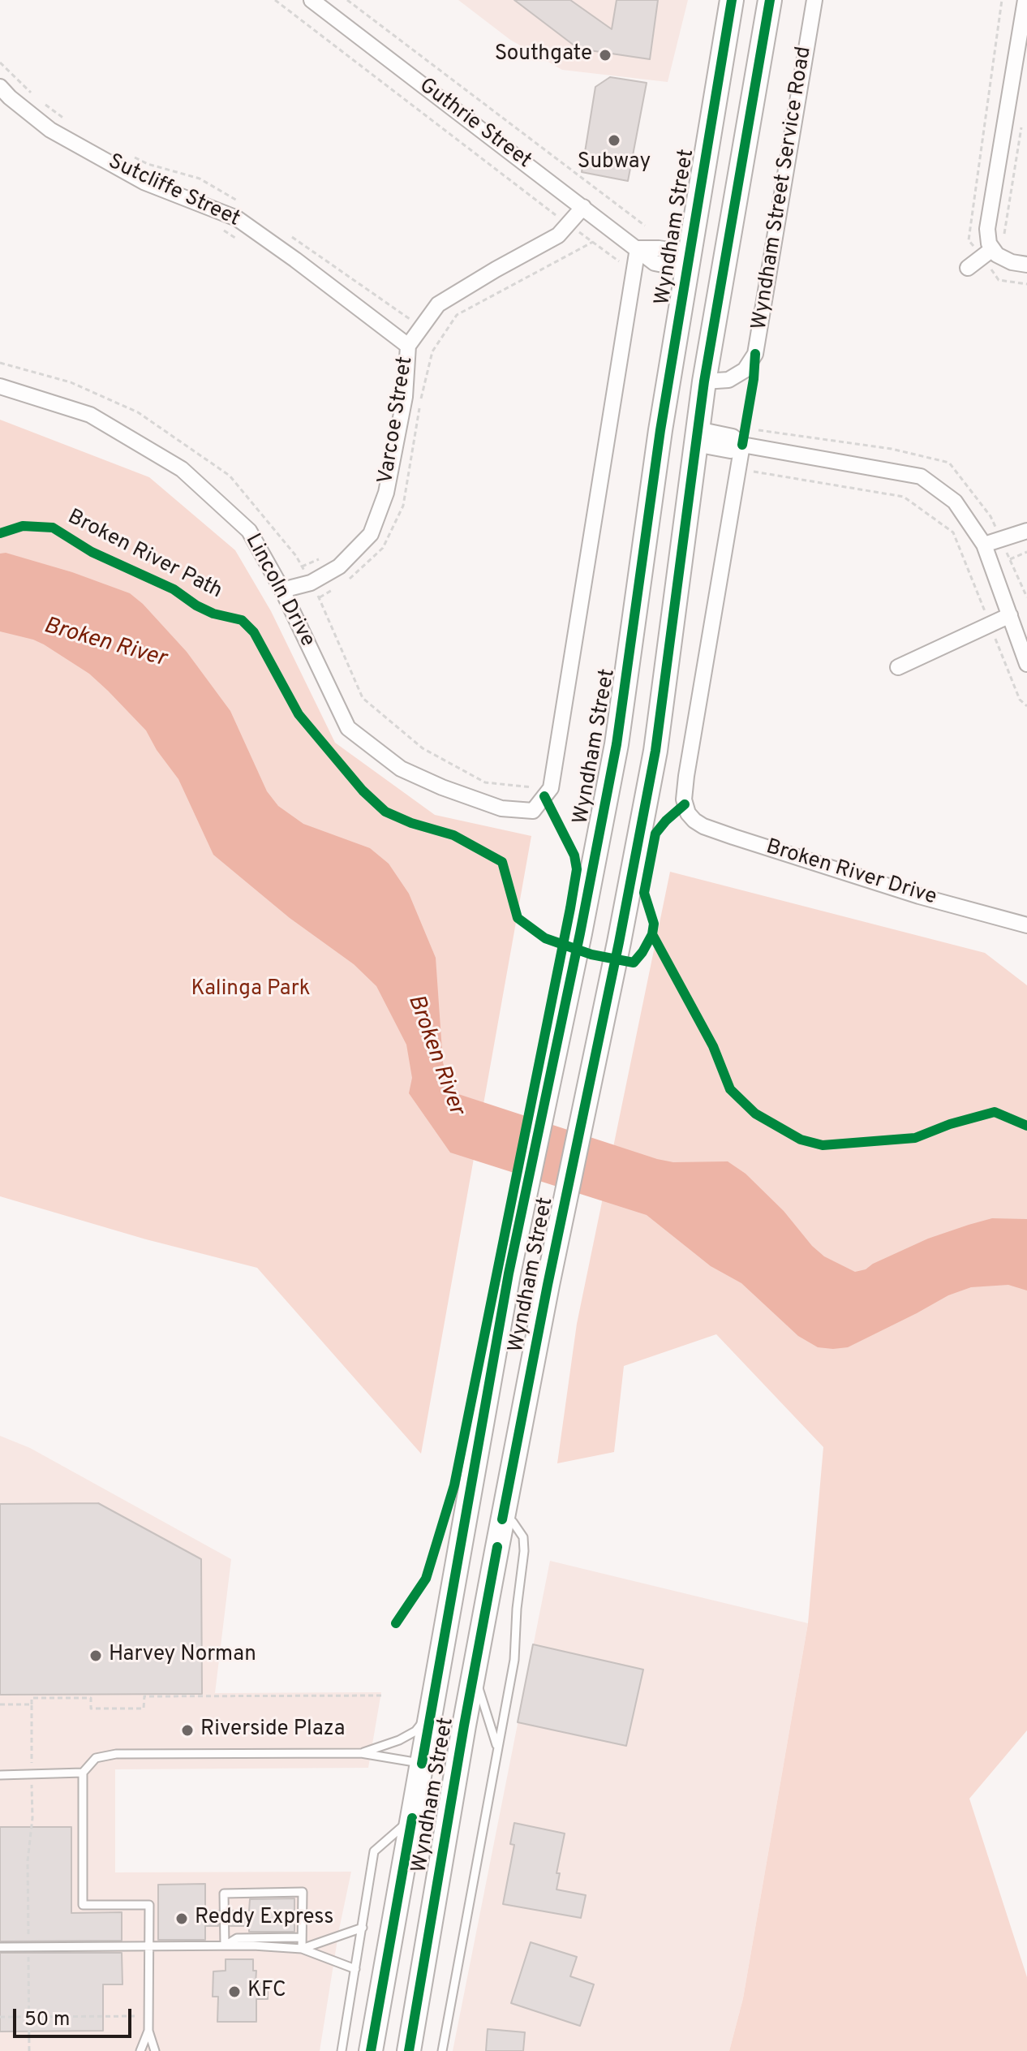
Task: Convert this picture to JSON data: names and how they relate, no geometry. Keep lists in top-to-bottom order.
{
  "streets": {
    "highway": ["Wyndham Street"],
    "street": [
      "Guthrie Street",
      "Wyndham Street Service Road",
      "Sutcliffe Street",
      "Varcoe Street",
      "Lincoln Drive",
      "Broken River Drive"
    ],
    "cycle path": ["Broken River Path"]
  },
  "crossings": [
    ["Guthrie Street", "Wyndham Street"],
    ["Guthrie Street", "Varcoe Street"],
    ["Wyndham Street Service Road", "Wyndham Street"],
    ["Sutcliffe Street", "Varcoe Street"],
    ["Wyndham Street", "Lincoln Drive"],
    ["Varcoe Street", "Lincoln Drive"]
  ],
  "water": ["Broken River"],
  "parks": ["Kalinga Park"],
  "places": [
    "Southgate",
    "Subway",
    "Harvey Norman",
    "Riverside Plaza",
    "Reddy Express",
    "KFC"
  ],
  "scale_bar": "50 m"
}
